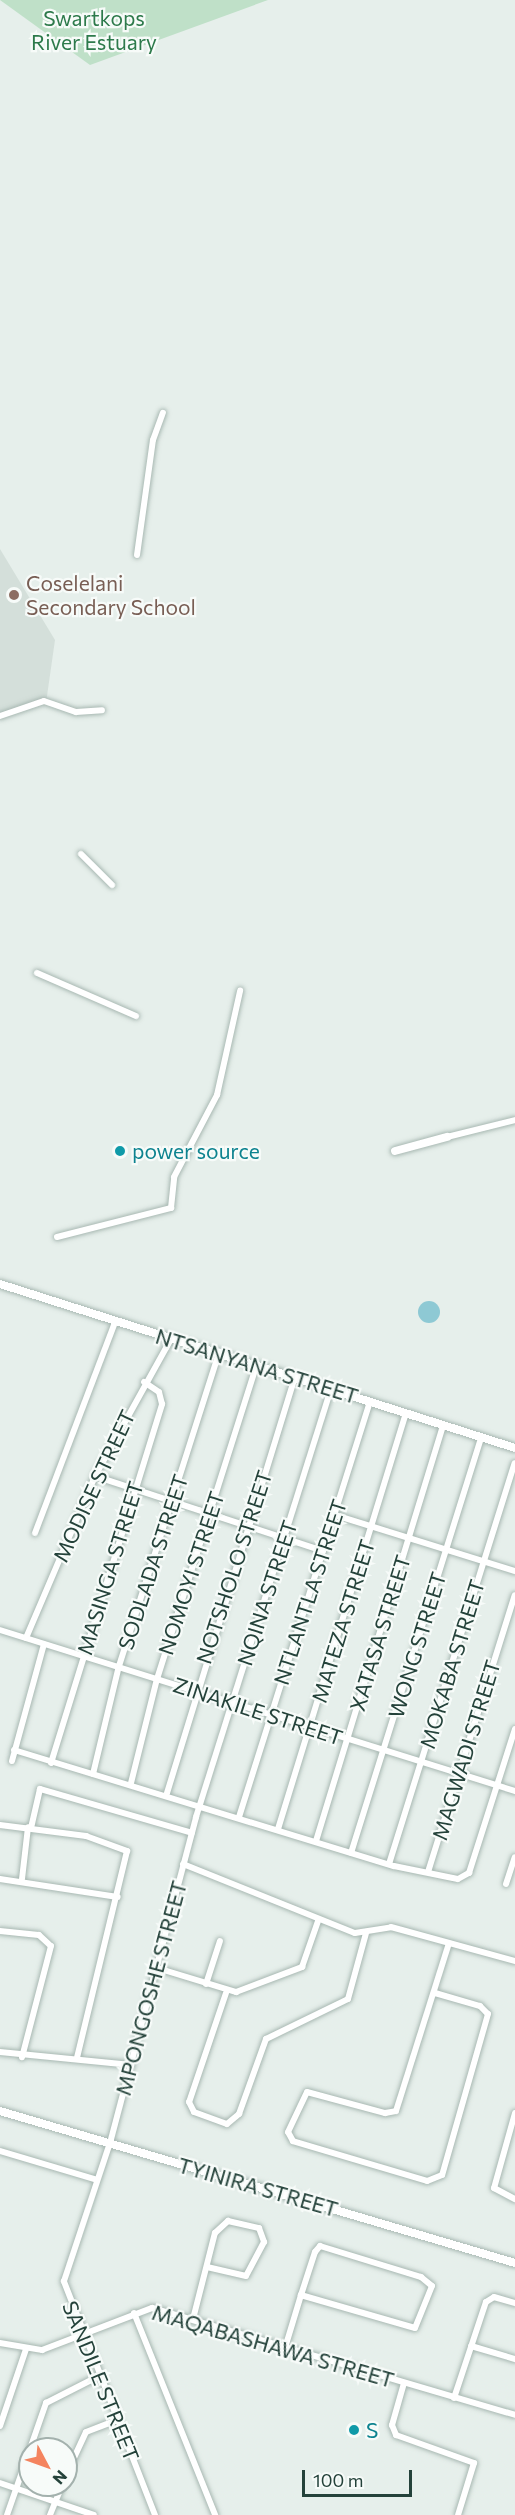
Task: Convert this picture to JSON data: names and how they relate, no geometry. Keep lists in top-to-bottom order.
{
  "streets": {
    "street": [
      "NTSANYANA STREET",
      "MODISE STREET",
      "SODLADA STREET",
      "NOTSHOLO STREET",
      "MASINGA STREET",
      "NOMOYI STREET",
      "NTLANTLA STREET",
      "NQINA STREET",
      "MATEZA STREET",
      "XATASA STREET",
      "WONG STREET",
      "MOKABA STREET",
      "ZINAKILE STREET",
      "MAGWADI STREET",
      "MPONGOSHE STREET",
      "TYINIRA STREET",
      "MAQABASHAWA STREET",
      "SANDILE STREET"
    ]
  },
  "crossings": [
    ["NTSANYANA STREET", "MODISE STREET"],
    ["NTSANYANA STREET", "SODLADA STREET"],
    ["NTSANYANA STREET", "NOTSHOLO STREET"],
    ["NTSANYANA STREET", "NOMOYI STREET"],
    ["NTSANYANA STREET", "NTLANTLA STREET"],
    ["NTSANYANA STREET", "NQINA STREET"],
    ["NTSANYANA STREET", "MATEZA STREET"],
    ["NTSANYANA STREET", "XATASA STREET"],
    ["NTSANYANA STREET", "WONG STREET"],
    ["MODISE STREET", "MASINGA STREET"],
    ["MODISE STREET", "ZINAKILE STREET"],
    ["SODLADA STREET", "ZINAKILE STREET"],
    ["NOTSHOLO STREET", "ZINAKILE STREET"],
    ["MASINGA STREET", "ZINAKILE STREET"],
    ["NOMOYI STREET", "ZINAKILE STREET"],
    ["NTLANTLA STREET", "ZINAKILE STREET"],
    ["NQINA STREET", "ZINAKILE STREET"],
    ["NQINA STREET", "MPONGOSHE STREET"],
    ["MATEZA STREET", "ZINAKILE STREET"],
    ["XATASA STREET", "ZINAKILE STREET"],
    ["WONG STREET", "ZINAKILE STREET"],
    ["MOKABA STREET", "ZINAKILE STREET"],
    ["ZINAKILE STREET", "MAGWADI STREET"],
    ["MPONGOSHE STREET", "TYINIRA STREET"],
    ["MPONGOSHE STREET", "SANDILE STREET"],
    ["TYINIRA STREET", "SANDILE STREET"],
    ["MAQABASHAWA STREET", "SANDILE STREET"]
  ],
  "parks": ["Swartkops River Estuary"],
  "places": ["Coselelani Secondary School", "power source", "S"],
  "scale_bar": "100 m",
  "north": "bottom right"
}
